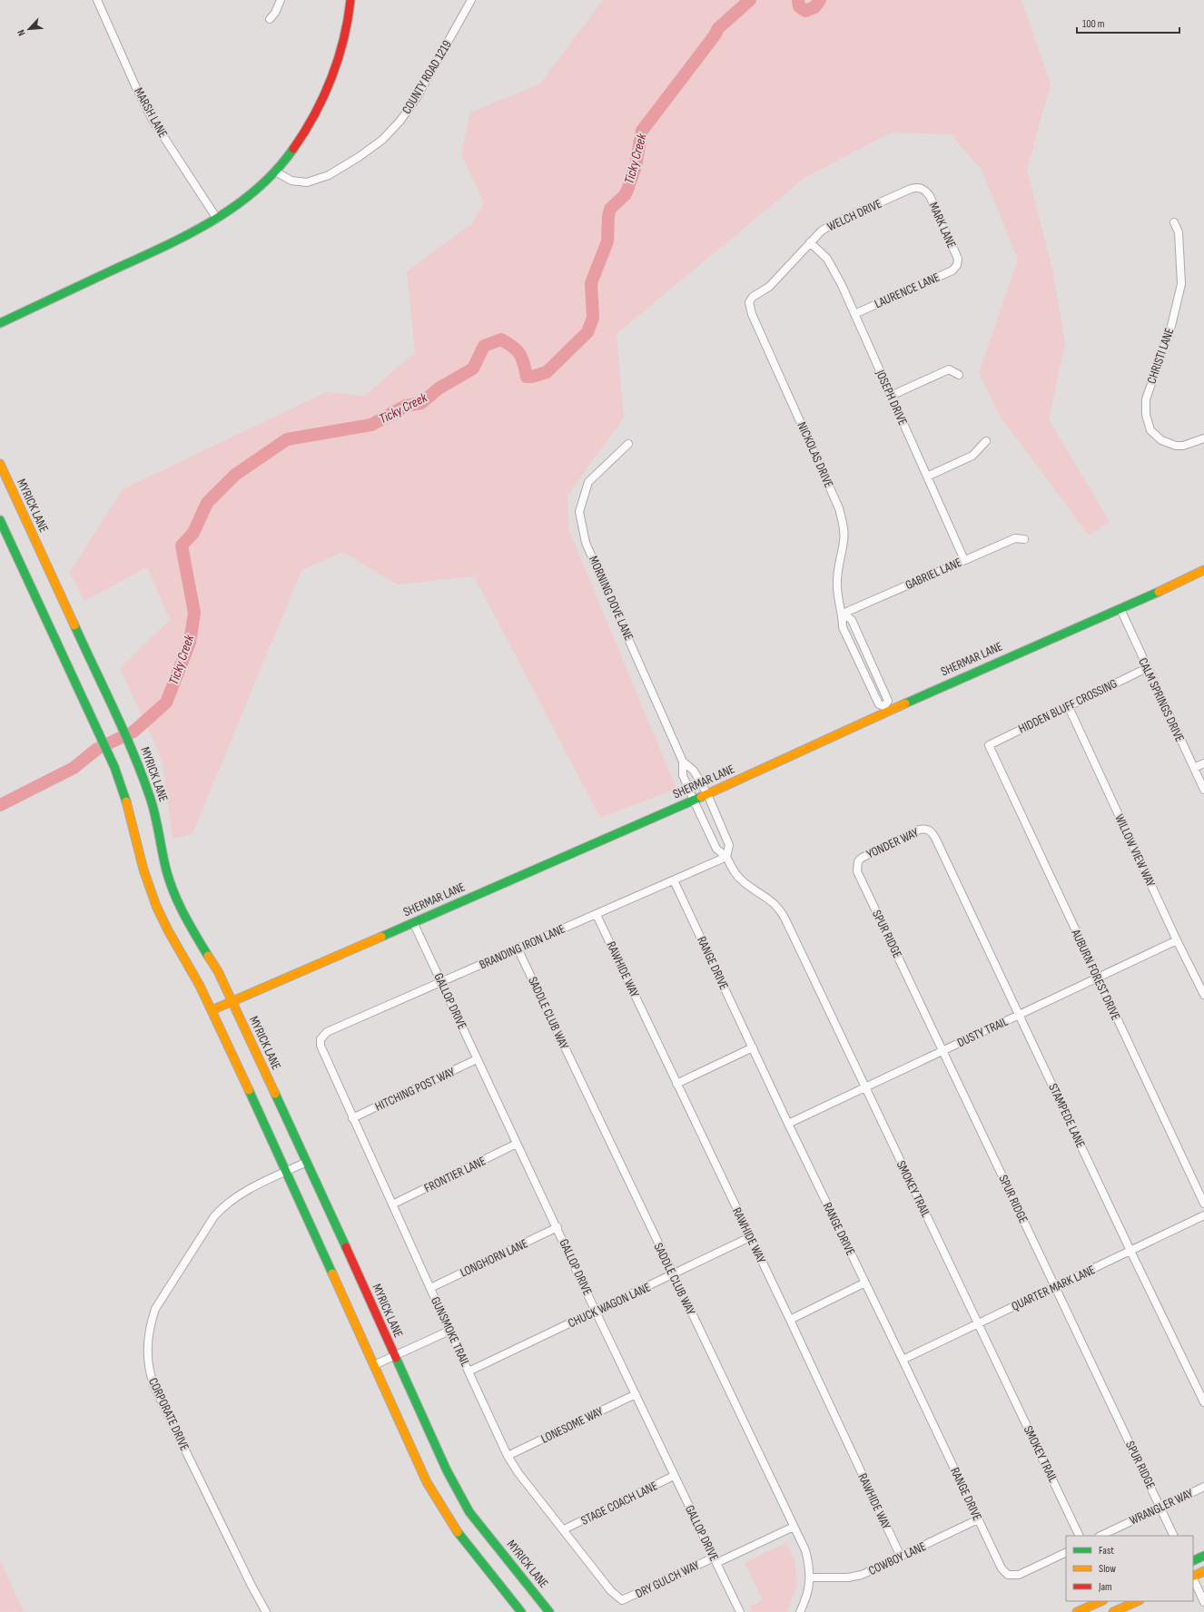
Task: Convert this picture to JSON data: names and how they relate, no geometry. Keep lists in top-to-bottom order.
{
  "streets": {
    "street": [
      "COUNTY ROAD 1219",
      "MARSH LANE",
      "WELCH DRIVE",
      "MARK LANE",
      "LAURENCE LANE",
      "CHRISTI LANE",
      "JOSEPH DRIVE",
      "NICKOLAS DRIVE",
      "MYRICK LANE",
      "GABRIEL LANE",
      "MORNING DOVE LANE",
      "SHERMAR LANE",
      "CALM SPRINGS DRIVE",
      "HIDDEN BLUFF CROSSING",
      "YONDER WAY",
      "WILLOW VIEW WAY",
      "SPUR RIDGE",
      "BRANDING IRON LANE",
      "RANGE DRIVE",
      "RAWHIDE WAY",
      "AUBURN FOREST DRIVE",
      "GALLOP DRIVE",
      "SADDLE CLUB WAY",
      "DUSTY TRAIL",
      "HITCHING POST WAY",
      "STAMPEDE LANE",
      "FRONTIER LANE",
      "SMOKEY TRAIL",
      "LONGHORN LANE",
      "QUARTER MARK LANE",
      "CHUCK WAGON LANE",
      "GUNSMOKE TRAIL",
      "CORPORATE DRIVE",
      "LONESOME WAY",
      "STAGE COACH LANE",
      "WRANGLER WAY",
      "COWBOY LANE",
      "DRY GULCH WAY"
    ]
  },
  "crossings": [
    ["WELCH DRIVE", "MARK LANE"],
    ["WELCH DRIVE", "JOSEPH DRIVE"],
    ["WELCH DRIVE", "NICKOLAS DRIVE"],
    ["MARK LANE", "LAURENCE LANE"],
    ["LAURENCE LANE", "JOSEPH DRIVE"],
    ["JOSEPH DRIVE", "GABRIEL LANE"],
    ["NICKOLAS DRIVE", "GABRIEL LANE"],
    ["NICKOLAS DRIVE", "SHERMAR LANE"],
    ["MYRICK LANE", "SHERMAR LANE"],
    ["MYRICK LANE", "CORPORATE DRIVE"],
    ["MORNING DOVE LANE", "SHERMAR LANE"],
    ["MORNING DOVE LANE", "SMOKEY TRAIL"],
    ["SHERMAR LANE", "CALM SPRINGS DRIVE"],
    ["SHERMAR LANE", "GALLOP DRIVE"],
    ["SHERMAR LANE", "SMOKEY TRAIL"],
    ["CALM SPRINGS DRIVE", "HIDDEN BLUFF CROSSING"],
    ["HIDDEN BLUFF CROSSING", "WILLOW VIEW WAY"],
    ["HIDDEN BLUFF CROSSING", "AUBURN FOREST DRIVE"],
    ["YONDER WAY", "SPUR RIDGE"],
    ["YONDER WAY", "STAMPEDE LANE"],
    ["WILLOW VIEW WAY", "DUSTY TRAIL"],
    ["SPUR RIDGE", "DUSTY TRAIL"],
    ["SPUR RIDGE", "QUARTER MARK LANE"],
    ["SPUR RIDGE", "WRANGLER WAY"],
    ["BRANDING IRON LANE", "RANGE DRIVE"],
    ["BRANDING IRON LANE", "RAWHIDE WAY"],
    ["BRANDING IRON LANE", "GALLOP DRIVE"],
    ["BRANDING IRON LANE", "SADDLE CLUB WAY"],
    ["BRANDING IRON LANE", "SMOKEY TRAIL"],
    ["BRANDING IRON LANE", "GUNSMOKE TRAIL"],
    ["RANGE DRIVE", "DUSTY TRAIL"],
    ["RANGE DRIVE", "QUARTER MARK LANE"],
    ["RANGE DRIVE", "COWBOY LANE"],
    ["RAWHIDE WAY", "CHUCK WAGON LANE"],
    ["RAWHIDE WAY", "COWBOY LANE"],
    ["AUBURN FOREST DRIVE", "DUSTY TRAIL"],
    ["GALLOP DRIVE", "HITCHING POST WAY"],
    ["GALLOP DRIVE", "FRONTIER LANE"],
    ["GALLOP DRIVE", "LONGHORN LANE"],
    ["GALLOP DRIVE", "CHUCK WAGON LANE"],
    ["GALLOP DRIVE", "LONESOME WAY"],
    ["GALLOP DRIVE", "STAGE COACH LANE"],
    ["GALLOP DRIVE", "DRY GULCH WAY"],
    ["SADDLE CLUB WAY", "CHUCK WAGON LANE"],
    ["SADDLE CLUB WAY", "COWBOY LANE"],
    ["SADDLE CLUB WAY", "DRY GULCH WAY"],
    ["DUSTY TRAIL", "STAMPEDE LANE"],
    ["DUSTY TRAIL", "SMOKEY TRAIL"],
    ["HITCHING POST WAY", "GUNSMOKE TRAIL"],
    ["STAMPEDE LANE", "QUARTER MARK LANE"],
    ["FRONTIER LANE", "GUNSMOKE TRAIL"],
    ["SMOKEY TRAIL", "QUARTER MARK LANE"],
    ["LONGHORN LANE", "GUNSMOKE TRAIL"],
    ["CHUCK WAGON LANE", "GUNSMOKE TRAIL"],
    ["GUNSMOKE TRAIL", "LONESOME WAY"],
    ["GUNSMOKE TRAIL", "STAGE COACH LANE"],
    ["GUNSMOKE TRAIL", "DRY GULCH WAY"]
  ],
  "water": ["Ticky Creek"],
  "legend": ["Fast", "Slow", "Jam"],
  "scale_bar": "100 m",
  "north": "bottom left"
}
